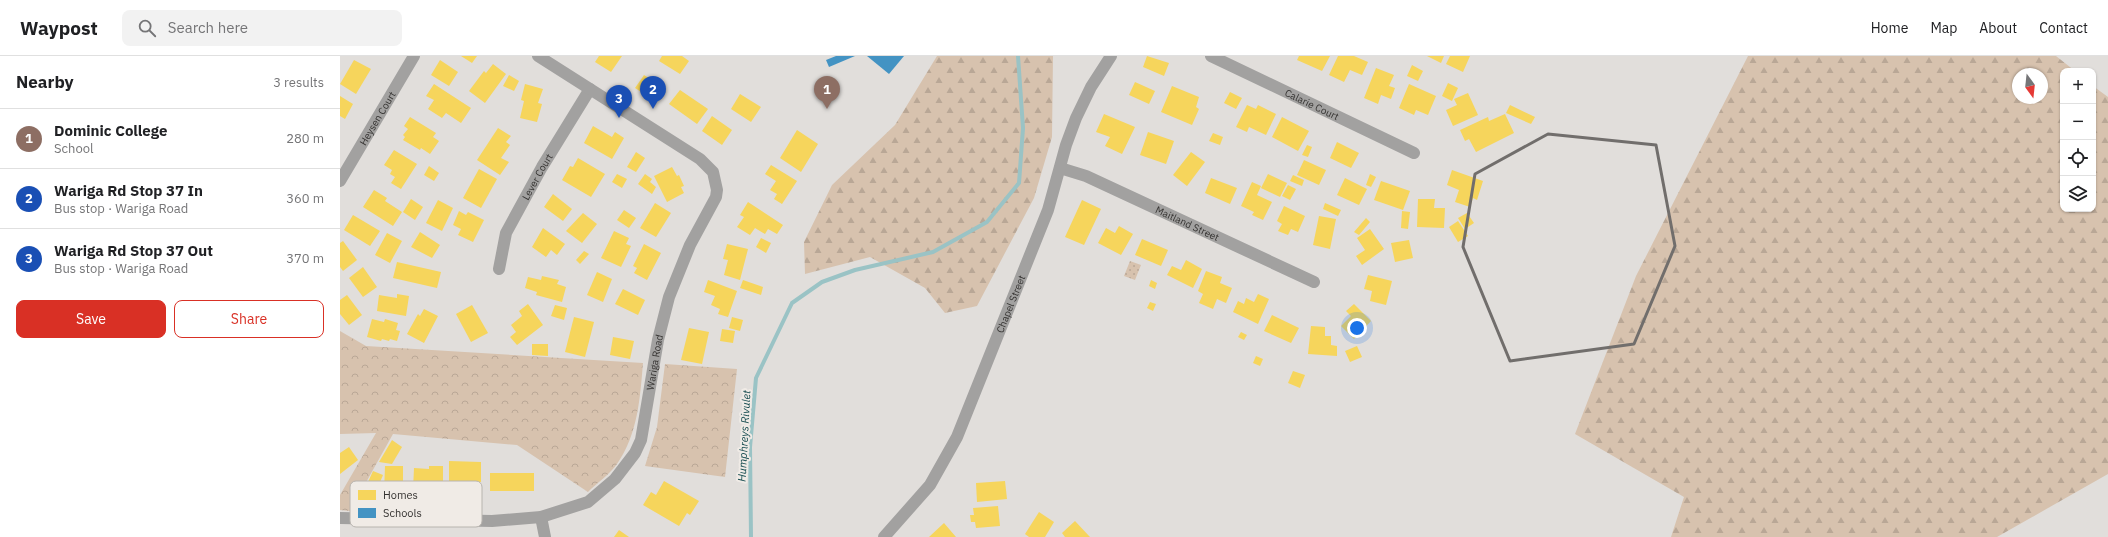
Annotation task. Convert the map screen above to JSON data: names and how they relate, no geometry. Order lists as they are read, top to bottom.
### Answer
{
  "streets": {
    "street": [
      "Calarie Court",
      "Heysen Court",
      "Lever Court",
      "Maitland Street",
      "Chapel Street",
      "Wariga Road"
    ]
  },
  "crossings": [
    ["Lever Court", "Wariga Road"],
    ["Maitland Street", "Chapel Street"]
  ],
  "water": ["Humphreys Rivulet"],
  "legend": ["Homes", "Schools"],
  "north": "bottom",
  "page": {
    "header": "Waypost",
    "search": "Search here",
    "nav": [
      "Home",
      "Map",
      "About",
      "Contact"
    ],
    "heading": ["Nearby", "3 results"],
    "map_buttons": ["+", "−"],
    "pins": ["1", "2", "3"],
    "list": [
      {
        "mark": "1",
        "name": "Dominic College",
        "note": "School",
        "value": "280 m"
      },
      {
        "mark": "2",
        "name": "Wariga Rd Stop 37 In",
        "note": "Bus stop · Wariga Road",
        "value": "360 m"
      },
      {
        "mark": "3",
        "name": "Wariga Rd Stop 37 Out",
        "note": "Bus stop · Wariga Road",
        "value": "370 m"
      }
    ],
    "buttons": ["Save", "Share"]
  }
}
